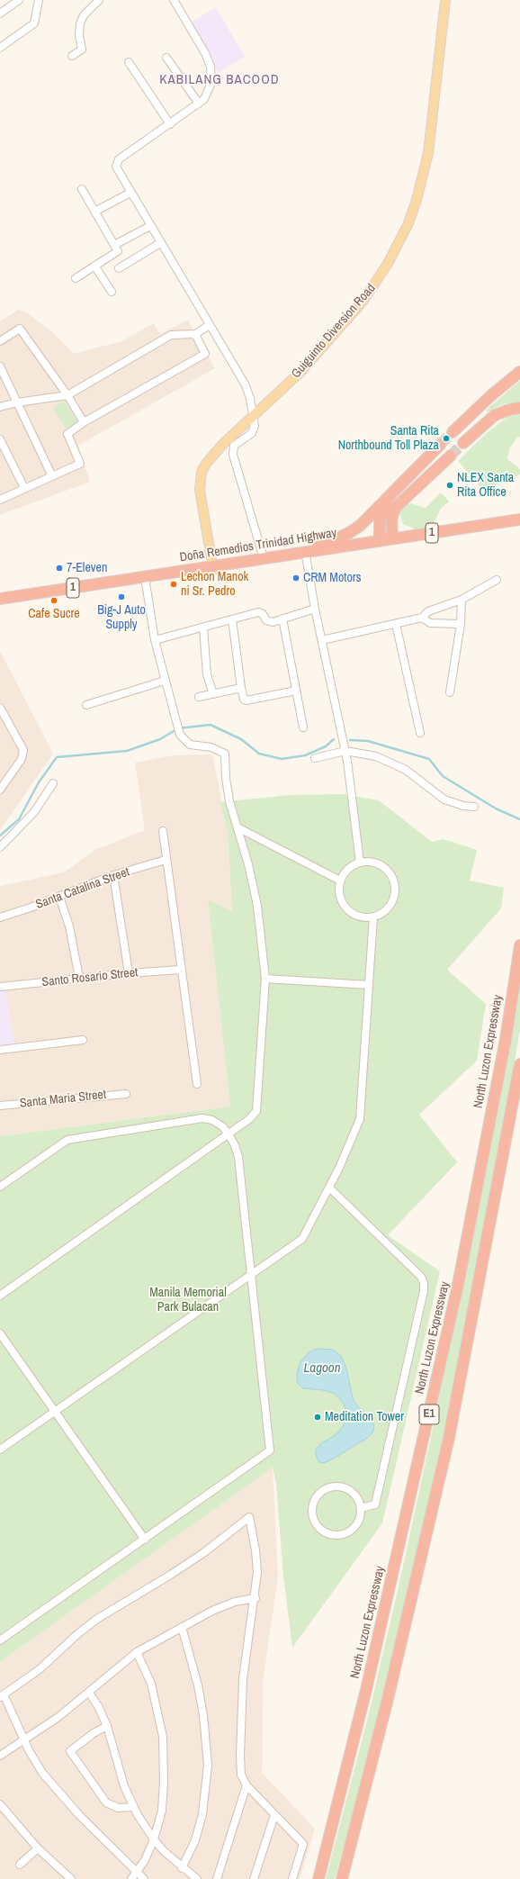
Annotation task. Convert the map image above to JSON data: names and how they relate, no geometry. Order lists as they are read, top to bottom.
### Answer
{
  "streets": {
    "highway": [
      "1",
      "Doña Remedios Trinidad Highway",
      "North Luzon Expressway",
      "E1"
    ],
    "main road": ["Guiguinto Diversion Road"],
    "street": ["Santa Catalina Street", "Santo Rosario Street", "Santa Maria Street"]
  },
  "districts": ["KABILANG BACOOD"],
  "water": ["Lagoon"],
  "parks": ["Manila Memorial Park Bulacan"],
  "places": [
    "Santa Rita Northbound Toll Plaza",
    "NLEX Santa Rita Office",
    "7-Eleven",
    "CRM Motors",
    "Lechon Manok ni Sr. Pedro",
    "Big-J Auto Supply",
    "Cafe Sucre",
    "Meditation Tower"
  ]
}
